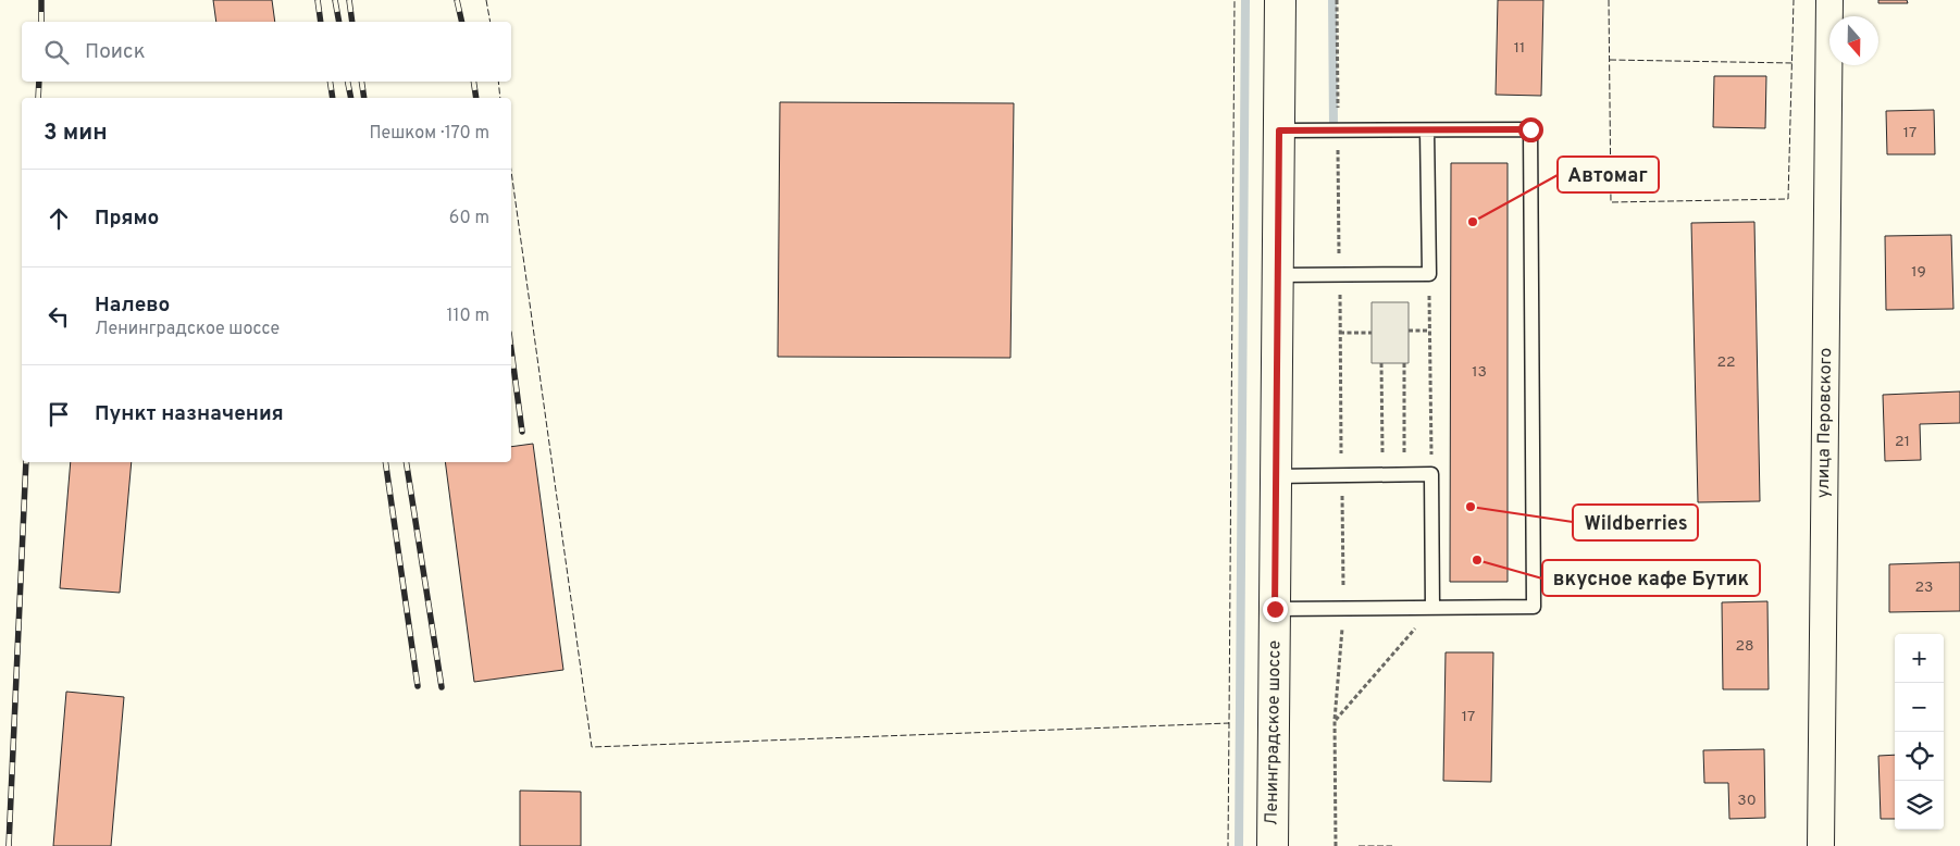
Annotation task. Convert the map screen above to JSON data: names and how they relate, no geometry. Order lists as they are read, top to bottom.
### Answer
{
  "streets": {
    "main road": ["Ленинградское шоссе"],
    "street": ["улица Перовского"]
  },
  "places": ["Автомаг", "Wildberries", "вкусное кафе Бутик"],
  "house_numbers": [
    "11",
    "17",
    "19",
    "22",
    "13",
    "21",
    "23",
    "28",
    "17",
    "30"
  ],
  "north": "bottom",
  "page": {
    "search": "Поиск",
    "heading": ["3 мин", "Пешком · 170 m"],
    "list": [
      ["Прямо", "60 m"],
      ["Налево", "Ленинградское шоссе", "110 m"],
      "Пункт назначения"
    ],
    "map_buttons": ["+", "−"]
  }
}
